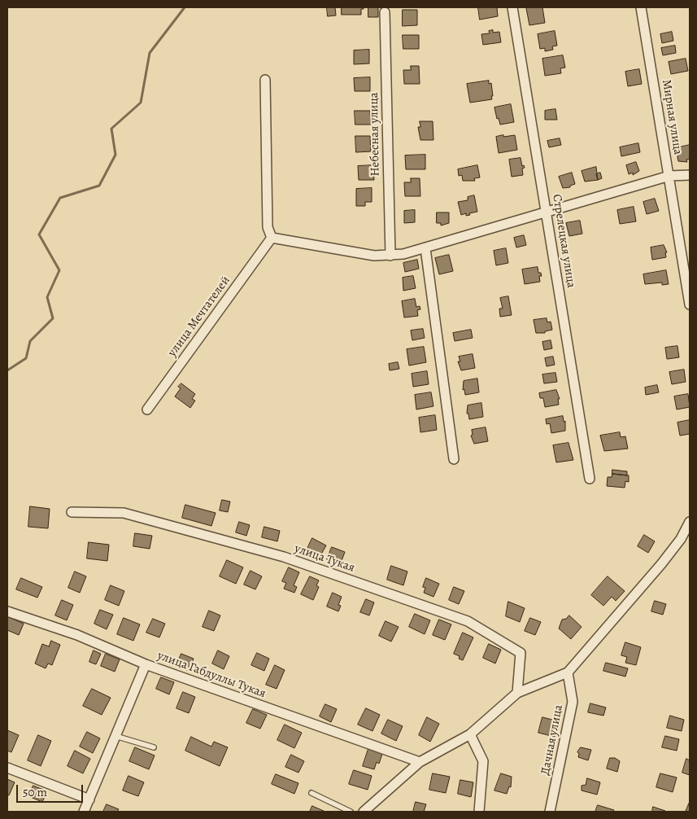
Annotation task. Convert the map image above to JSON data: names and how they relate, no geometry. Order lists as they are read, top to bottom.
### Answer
{
  "streets": {
    "street": [
      "Мирная улица",
      "Небесная улица",
      "Стрелецкая улица",
      "улица Мечтателей",
      "улица Тукая",
      "улица Габдуллы Тукая",
      "Дачная улица"
    ]
  },
  "scale_bar": "50 m"
}
